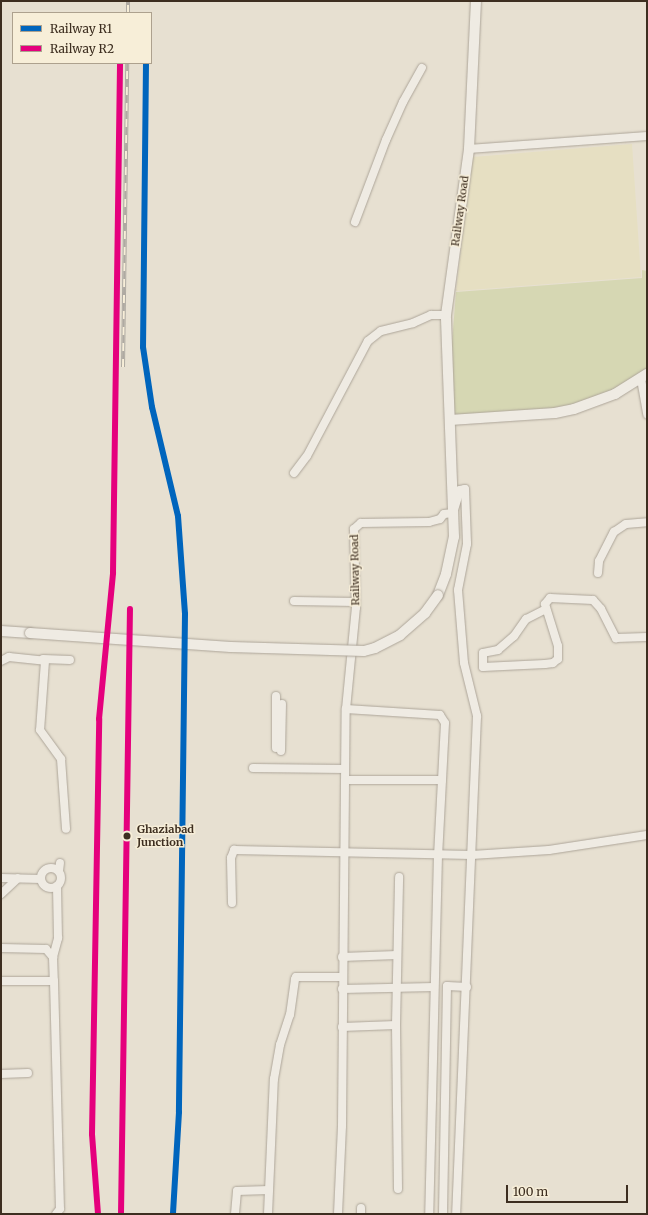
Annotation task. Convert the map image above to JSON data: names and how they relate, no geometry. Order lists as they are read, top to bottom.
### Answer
{
  "streets": {
    "street": ["Railway Road"]
  },
  "places": ["Ghaziabad Junction"],
  "lines": ["rail line R1", "rail line R2"],
  "legend": ["Railway R1", "Railway R2"],
  "scale_bar": "100 m"
}
